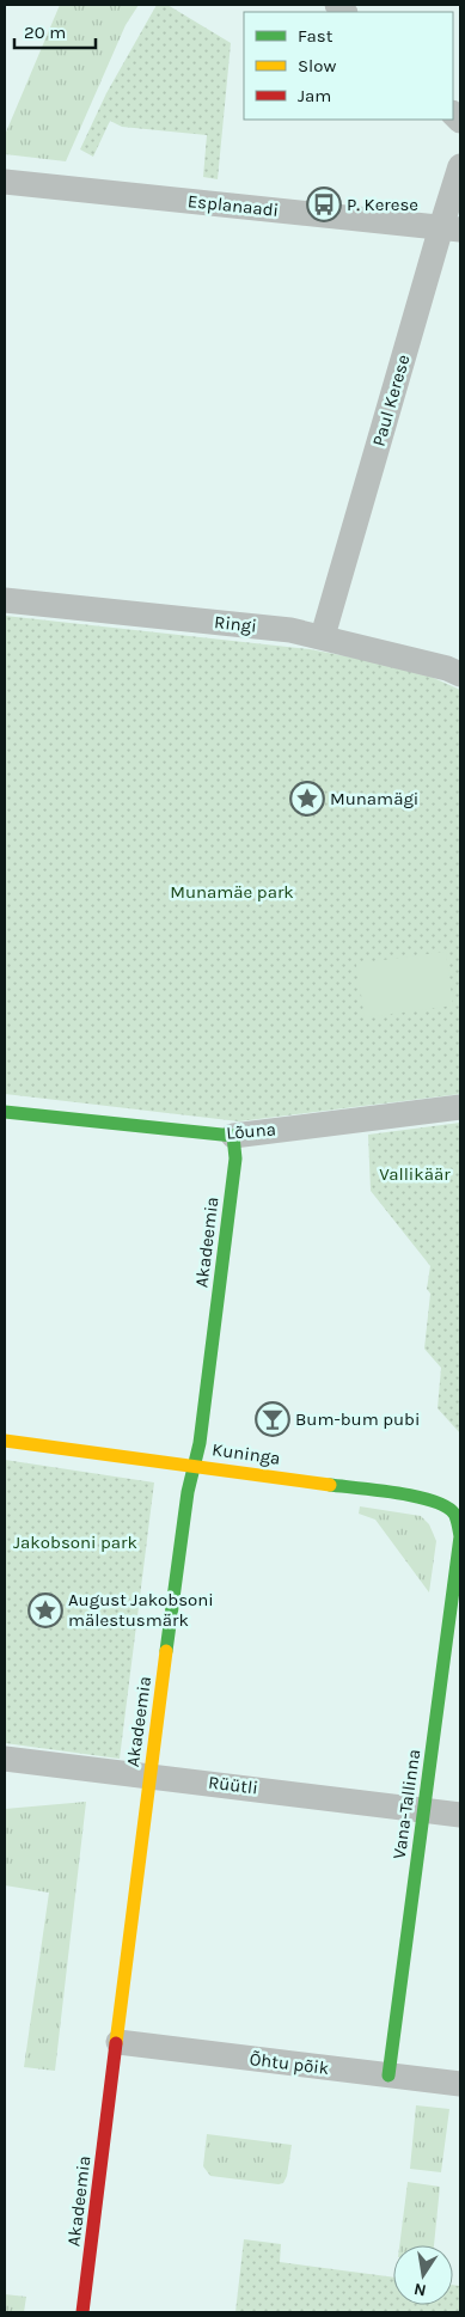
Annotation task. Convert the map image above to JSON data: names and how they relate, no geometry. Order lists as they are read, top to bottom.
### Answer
{
  "streets": {
    "street": [
      "Esplanaadi",
      "Paul Kerese",
      "Ringi",
      "Lõuna",
      "Akadeemia",
      "Kuninga",
      "Rüütli",
      "Vana-Tallinna",
      "Õhtu põik"
    ]
  },
  "crossings": [
    ["Esplanaadi", "Paul Kerese"],
    ["Paul Kerese", "Ringi"],
    ["Lõuna", "Akadeemia"],
    ["Akadeemia", "Kuninga"],
    ["Akadeemia", "Rüütli"],
    ["Akadeemia", "Õhtu põik"],
    ["Kuninga", "Vana-Tallinna"],
    ["Rüütli", "Vana-Tallinna"],
    ["Vana-Tallinna", "Õhtu põik"]
  ],
  "parks": ["Munamäe park", "Vallikäär", "Jakobsoni park"],
  "places": {
    "bus stop": ["P. Kerese"],
    "place": ["Munamägi", "August Jakobsoni mälestusmärk"],
    "bar": ["Bum-bum pubi"]
  },
  "legend": ["Fast", "Slow", "Jam"],
  "scale_bar": "20 m",
  "north": "bottom"
}
